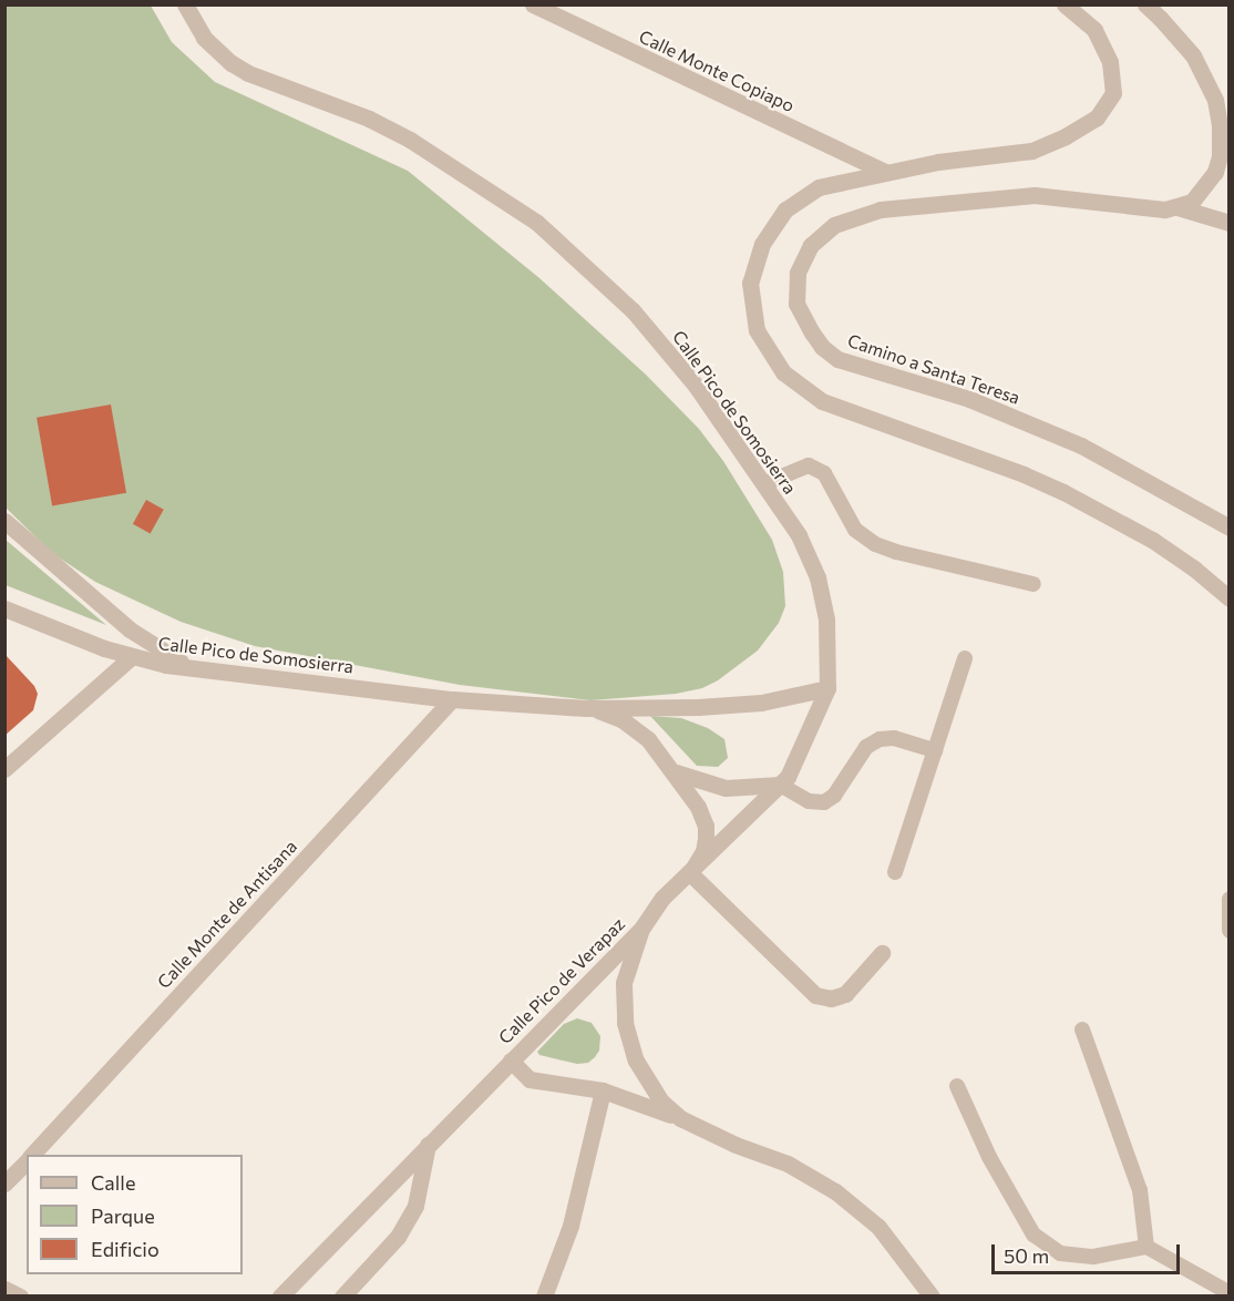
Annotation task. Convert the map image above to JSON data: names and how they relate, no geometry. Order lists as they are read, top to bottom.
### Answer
{
  "streets": {
    "street": [
      "Calle Monte Copiapo",
      "Camino a Santa Teresa",
      "Calle Pico de Somosierra",
      "Calle Monte de Antisana",
      "Calle Pico de Verapaz"
    ]
  },
  "crossings": [
    ["Calle Pico de Somosierra", "Calle Monte de Antisana"],
    ["Calle Pico de Somosierra", "Calle Pico de Verapaz"]
  ],
  "legend": ["Calle", "Parque", "Edificio"],
  "scale_bar": "50 m"
}
